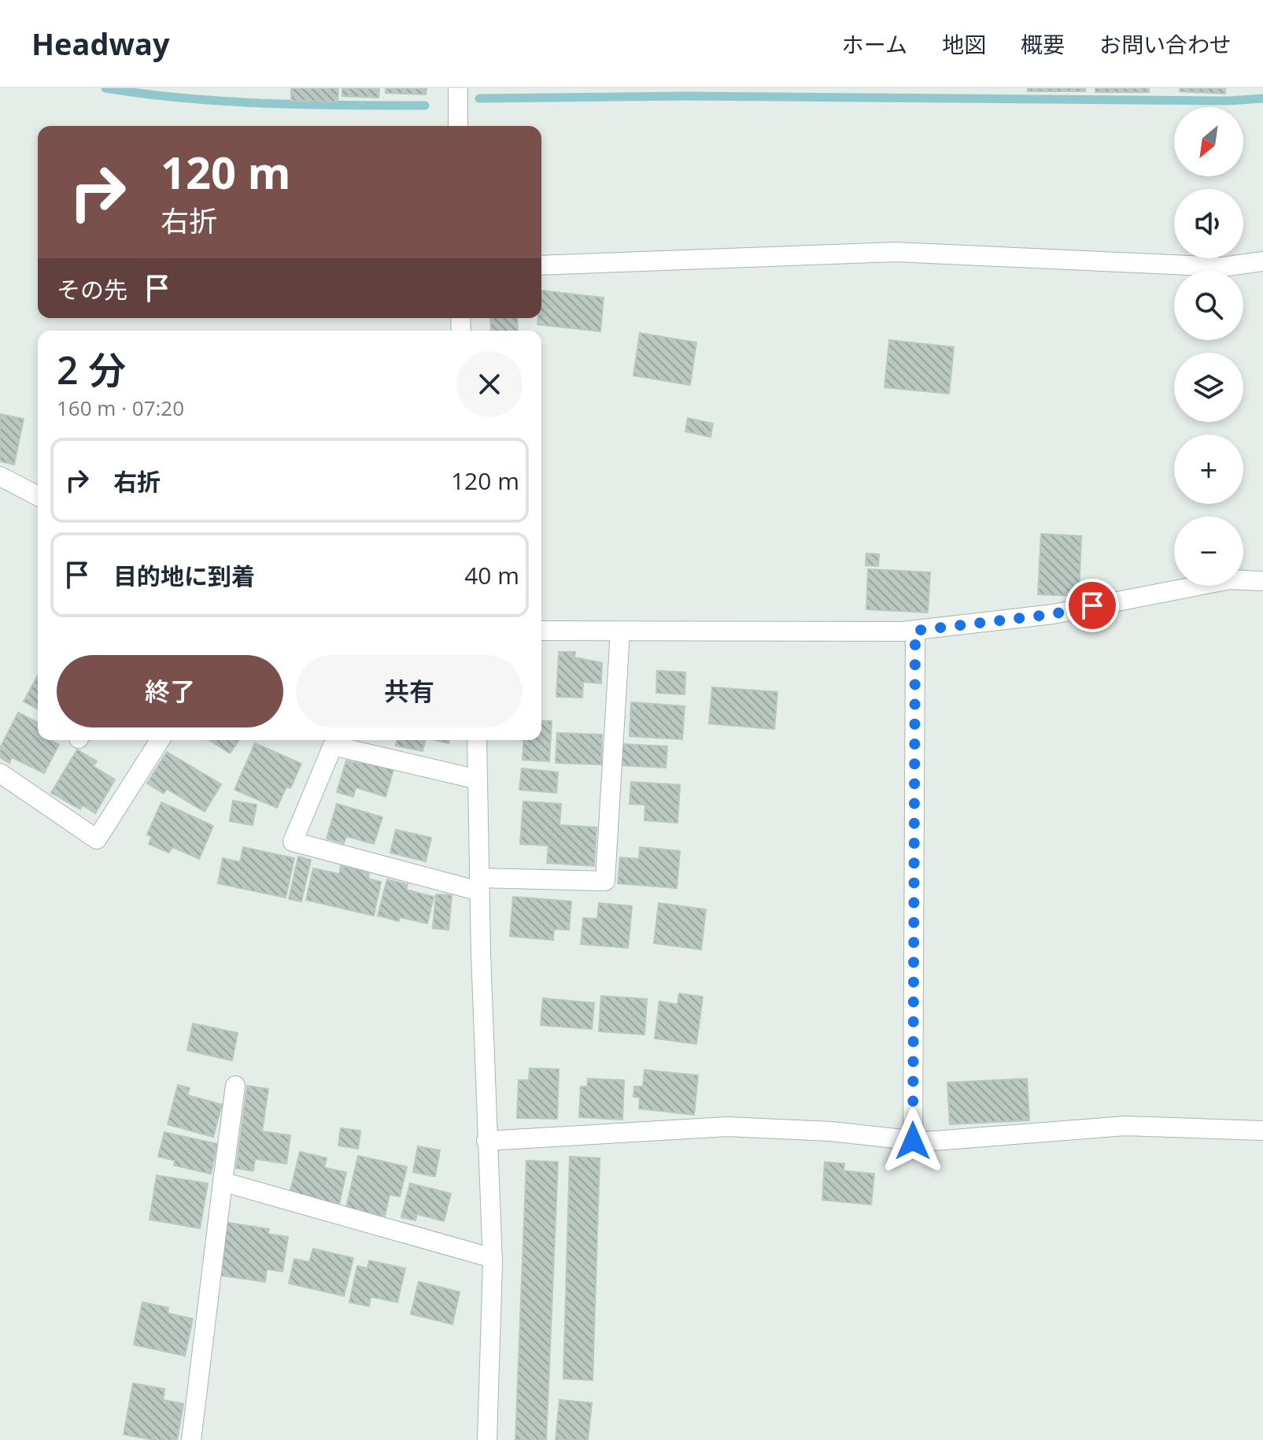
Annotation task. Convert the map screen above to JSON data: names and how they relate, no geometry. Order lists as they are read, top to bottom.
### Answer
{
  "north": "bottom left",
  "page": {
    "header": "Headway",
    "nav": [
      "ホーム",
      "地図",
      "概要",
      "お問い合わせ"
    ],
    "map_buttons": ["+", "−"],
    "turn": ["120 m", "右折"],
    "then": "その先",
    "heading": ["2 分", "160 m · 07:20"],
    "list": [
      {
        "name": "右折",
        "value": "120 m"
      },
      {
        "name": "目的地に到着",
        "value": "40 m"
      }
    ],
    "buttons": ["終了", "共有"]
  }
}
